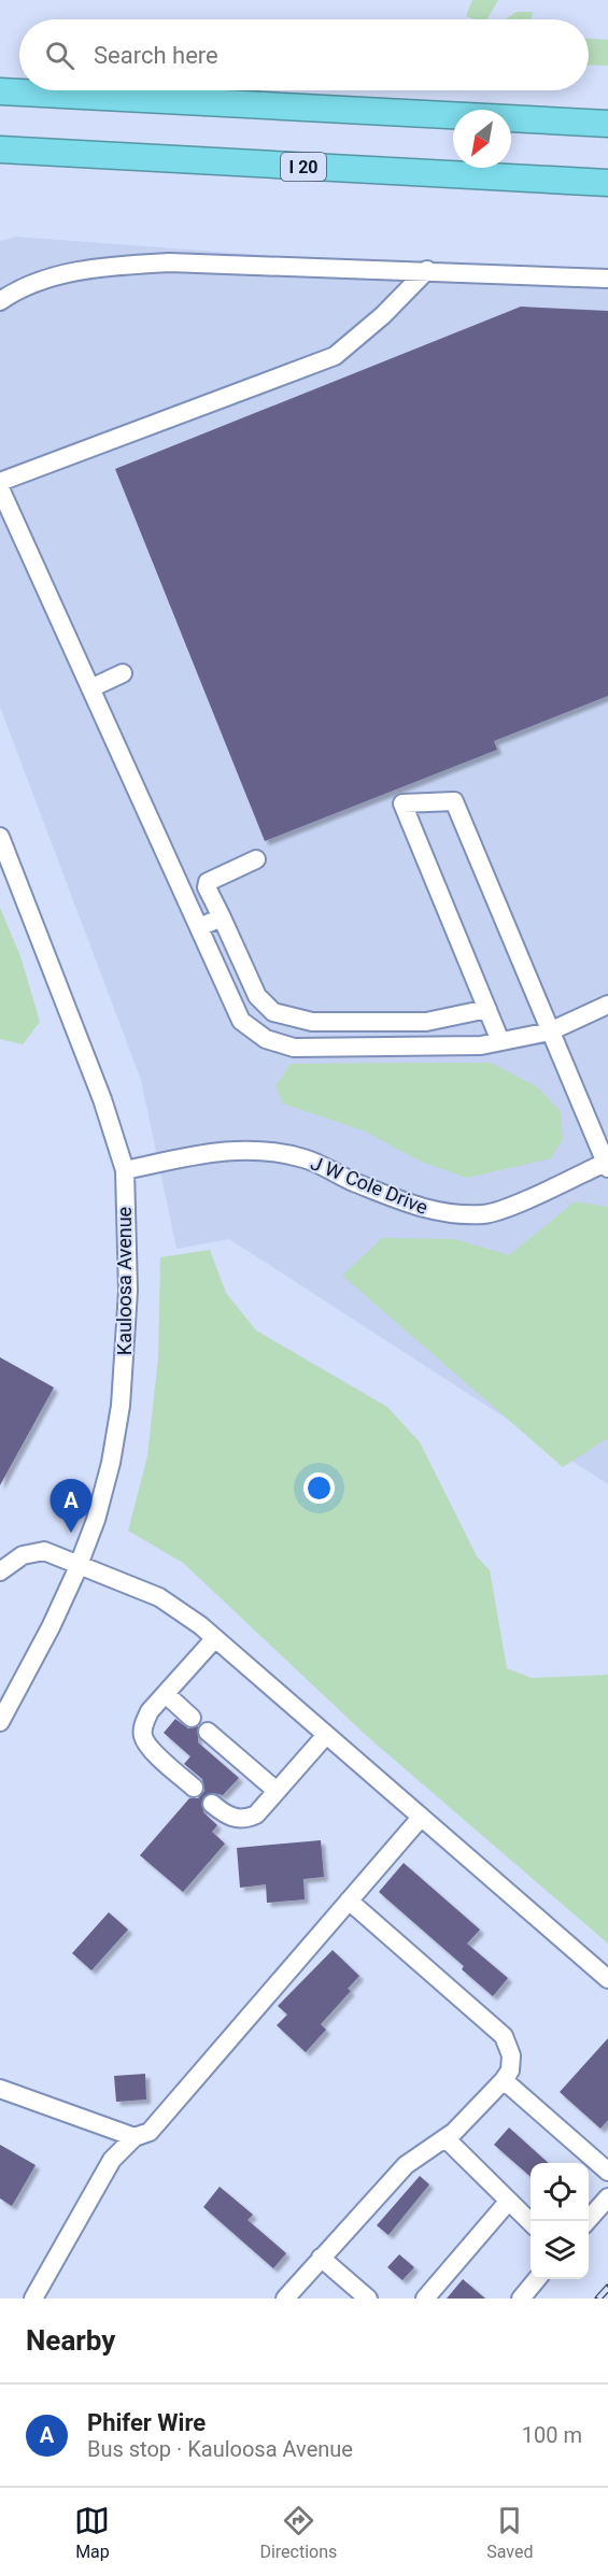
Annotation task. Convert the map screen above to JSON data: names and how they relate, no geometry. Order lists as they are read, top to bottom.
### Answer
{
  "streets": {
    "highway": ["I 20"],
    "street": ["J W Cole Drive", "Kauloosa Avenue"]
  },
  "crossings": [
    ["J W Cole Drive", "Kauloosa Avenue"]
  ],
  "north": "bottom left",
  "page": {
    "search": "Search here",
    "pins": "A",
    "heading": "Nearby",
    "list": [
      {
        "mark": "A",
        "name": "Phifer Wire",
        "note": "Bus stop · Kauloosa Avenue",
        "value": "100 m"
      }
    ],
    "nav": ["Map", "Directions", "Saved"]
  }
}
